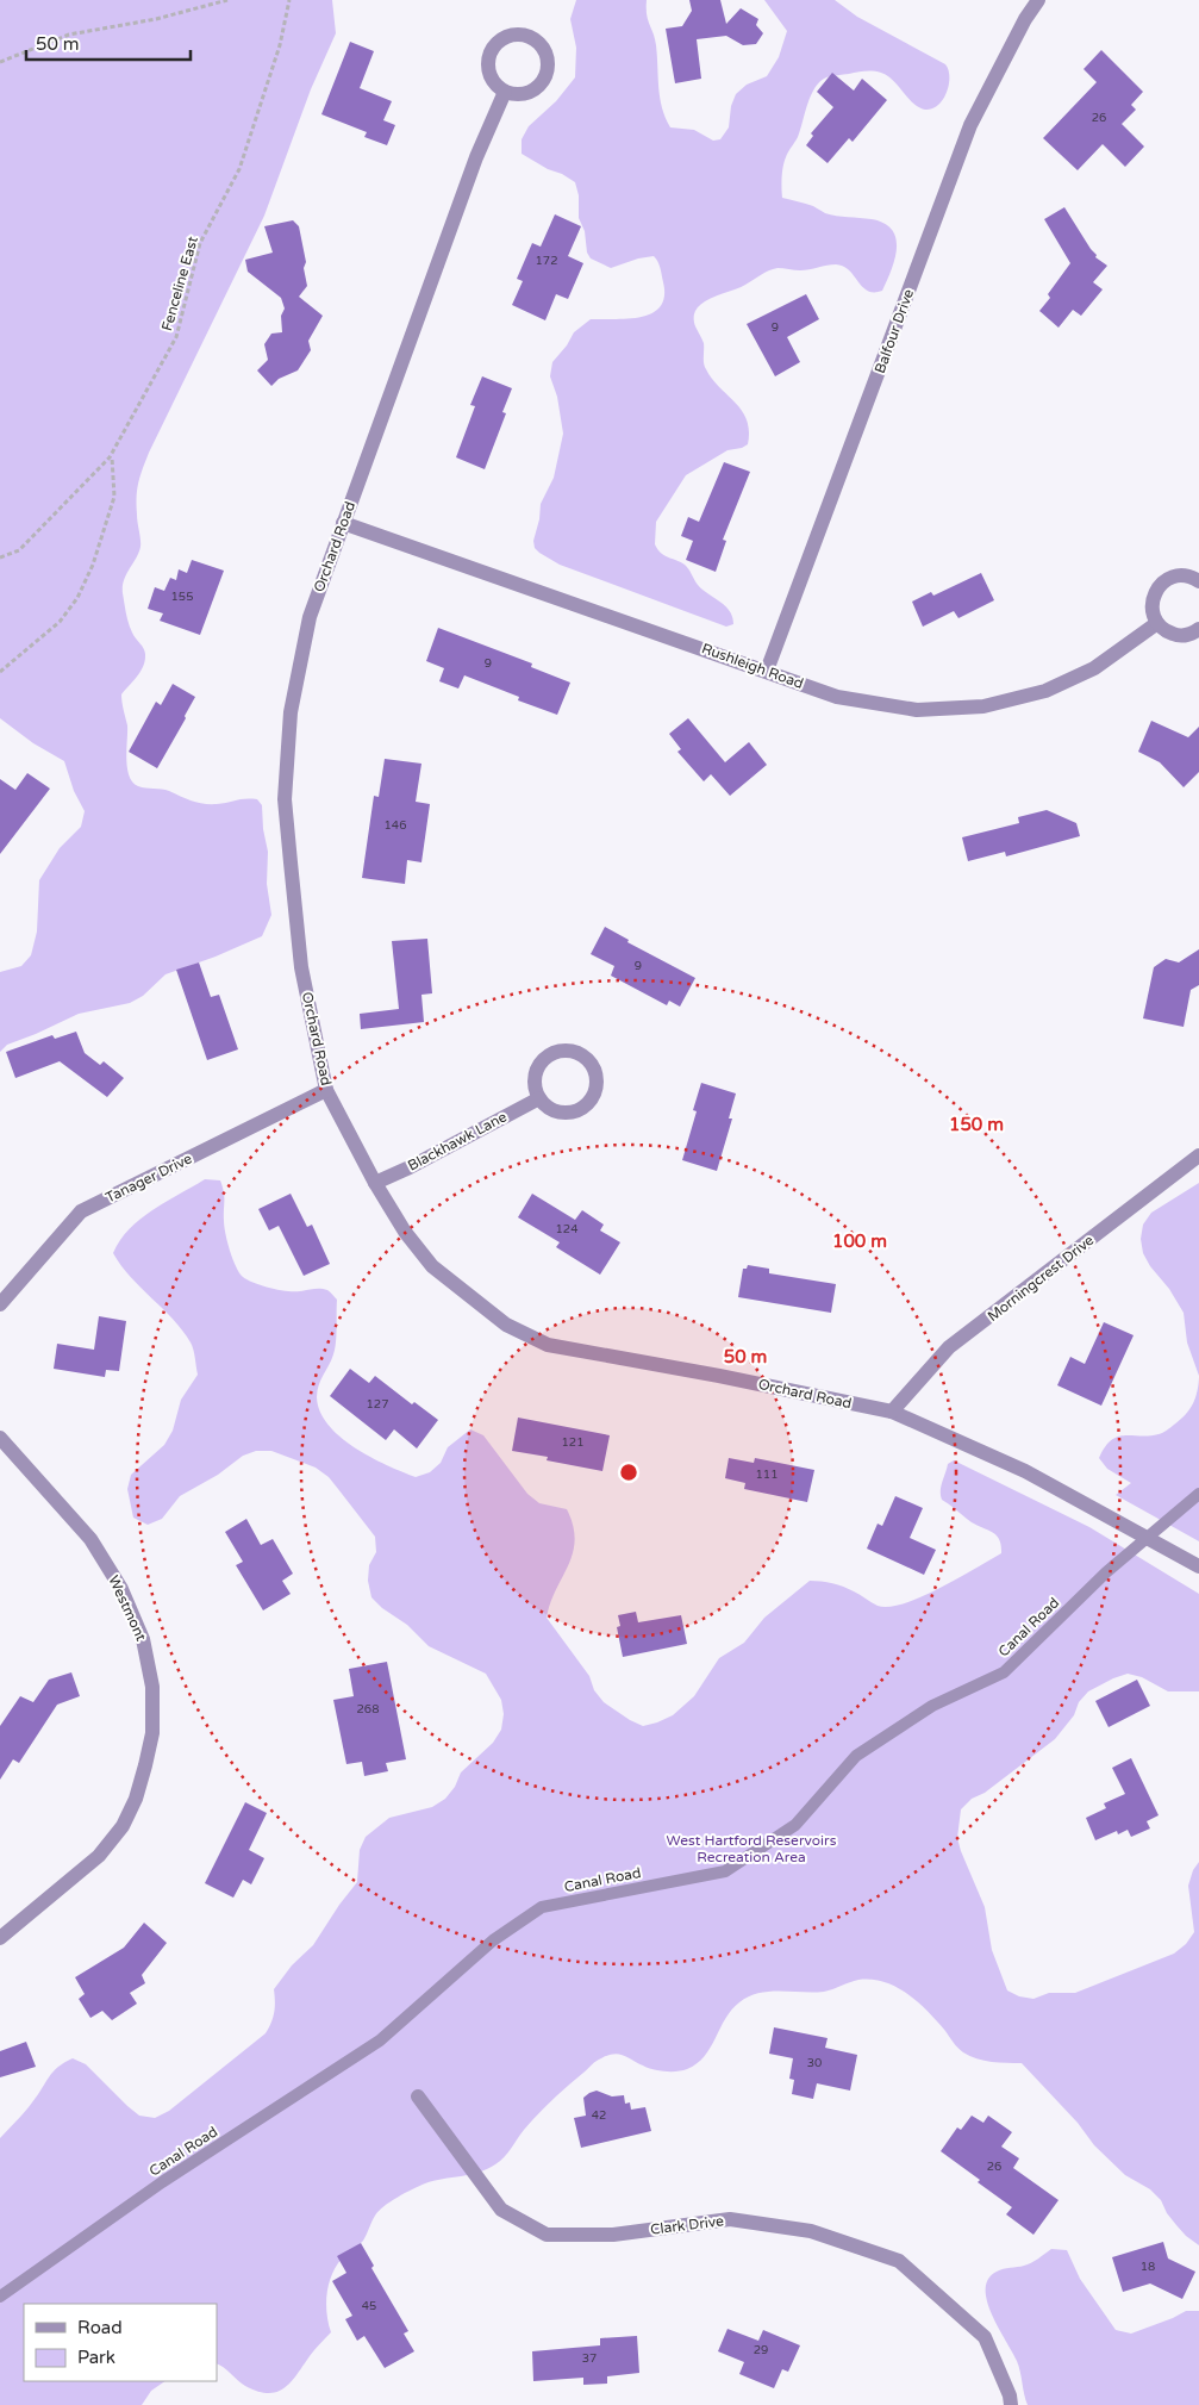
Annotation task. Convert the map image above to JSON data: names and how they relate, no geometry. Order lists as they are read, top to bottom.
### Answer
{
  "streets": {
    "street": [
      "Balfour Drive",
      "Orchard Road",
      "Rushleigh Road",
      "Blackhawk Lane",
      "Tanager Drive",
      "Morningcrest Drive",
      "Westmont",
      "Clark Drive"
    ],
    "lane": ["Canal Road"],
    "path": ["Fenceline East"]
  },
  "crossings": [
    ["Balfour Drive", "Rushleigh Road"],
    ["Orchard Road", "Rushleigh Road"],
    ["Orchard Road", "Blackhawk Lane"],
    ["Orchard Road", "Tanager Drive"],
    ["Orchard Road", "Morningcrest Drive"],
    ["Orchard Road", "Canal Road"]
  ],
  "parks": ["West Hartford Reservoirs Recreation Area"],
  "house_numbers": [
    "26",
    "172",
    "9",
    "155",
    "9",
    "146",
    "9",
    "124",
    "127",
    "121",
    "111",
    "268",
    "30",
    "42",
    "26",
    "18",
    "45",
    "29",
    "37"
  ],
  "legend": ["Road", "Park"],
  "scale_bar": "50 m",
  "rings": ["150 m", "100 m", "50 m"]
}
